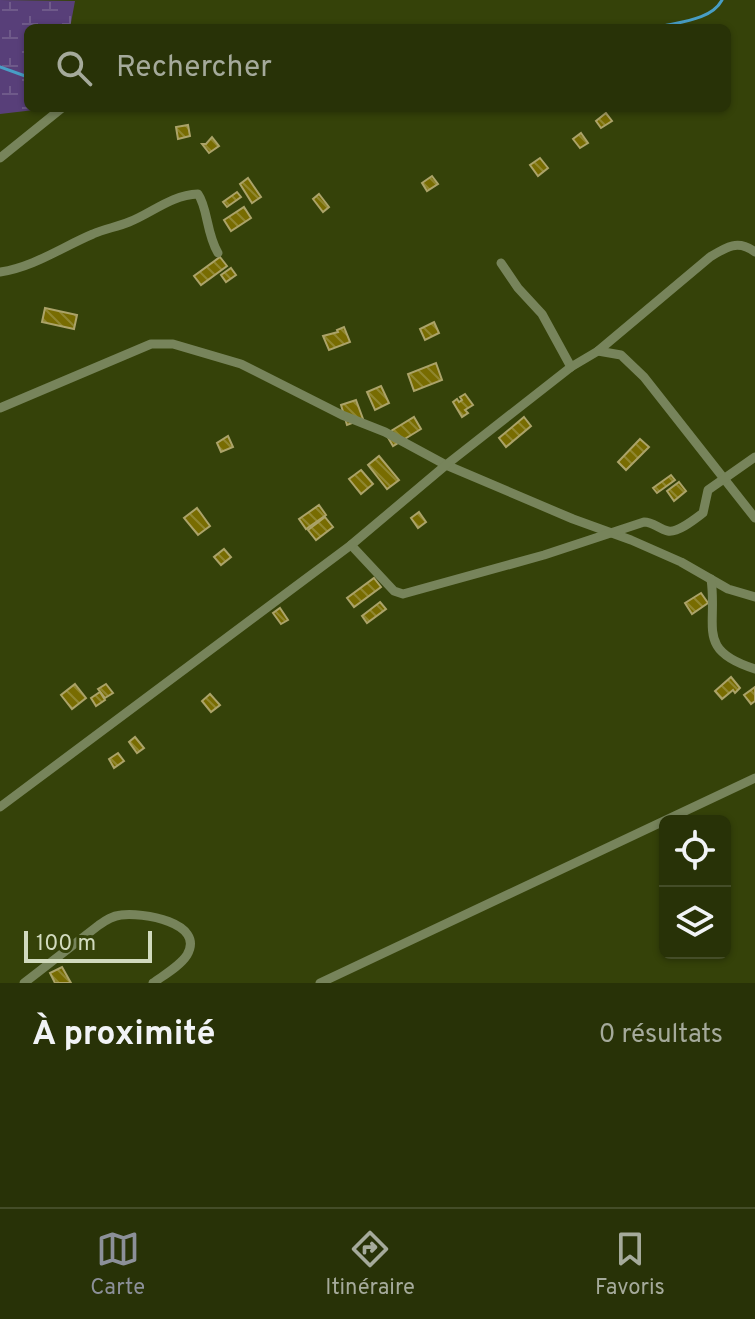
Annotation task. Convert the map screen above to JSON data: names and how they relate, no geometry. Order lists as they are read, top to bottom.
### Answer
{
  "scale_bar": "100 m",
  "page": {
    "search": "Rechercher",
    "scale": "100 m",
    "heading": ["À proximité", "0 résultats"],
    "nav": ["Carte", "Itinéraire", "Favoris"]
  }
}
